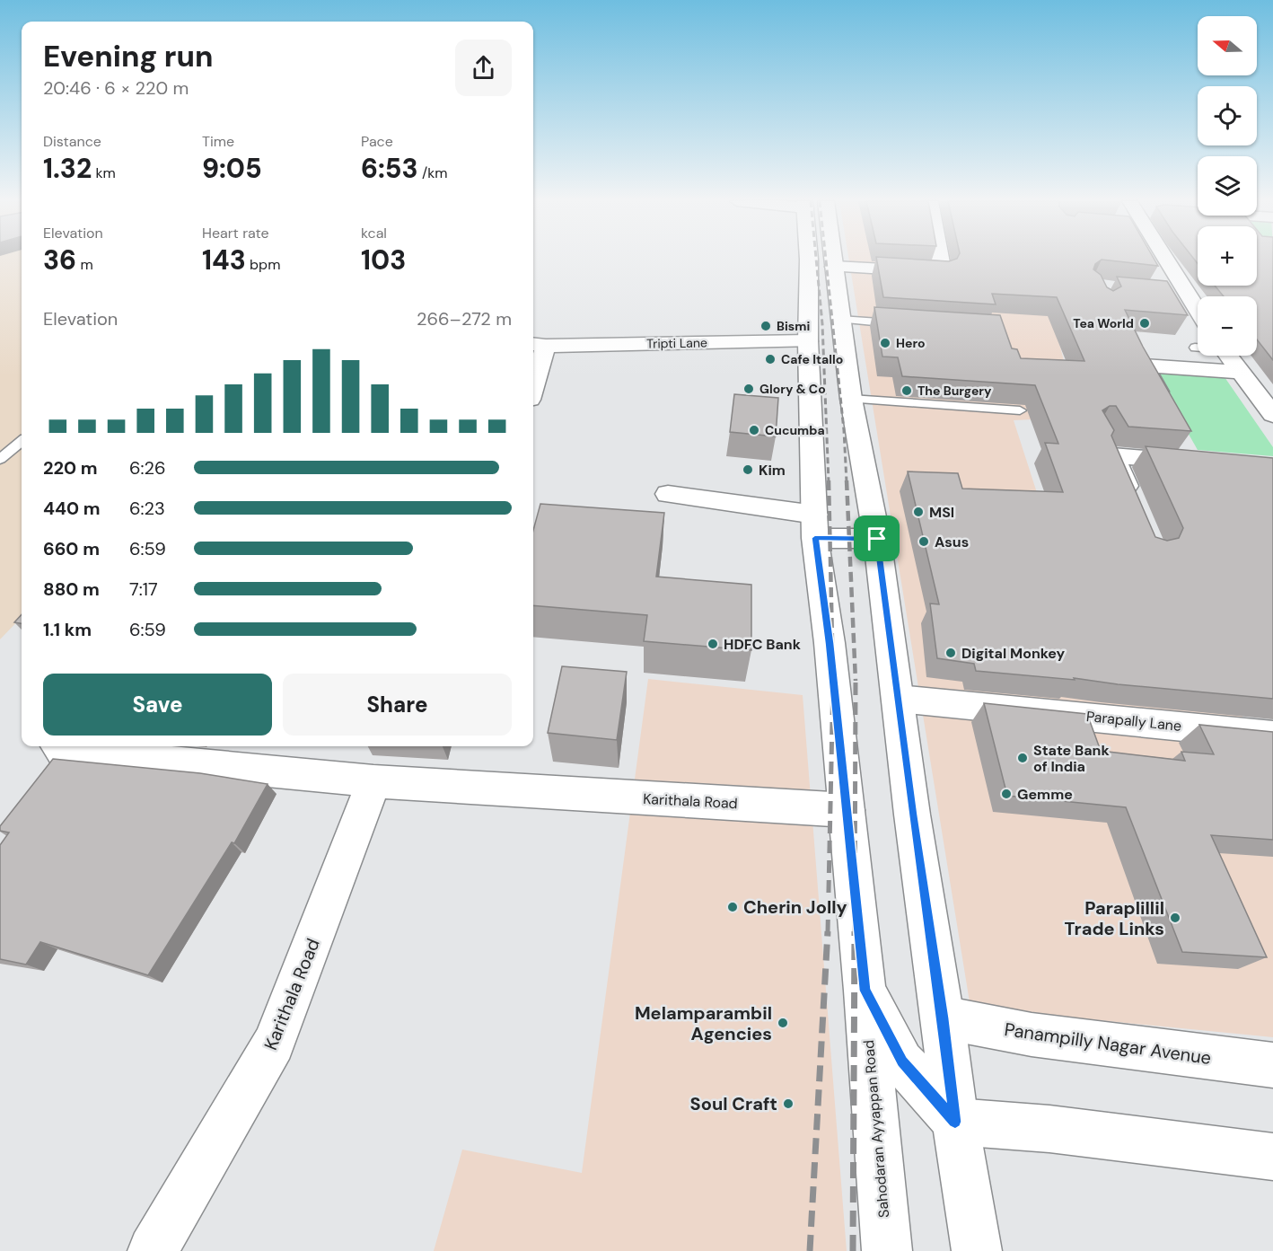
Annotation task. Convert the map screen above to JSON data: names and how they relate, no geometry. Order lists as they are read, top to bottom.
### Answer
{
  "streets": {
    "street": [
      "Tripti Lane",
      "Parapally Lane",
      "Karithala Road",
      "Panampilly Nagar Avenue",
      "Sahodaran Ayyappan Road"
    ]
  },
  "crossings": [
    ["Tripti Lane", "Sahodaran Ayyappan Road"],
    ["Karithala Road", "Sahodaran Ayyappan Road"]
  ],
  "places": [
    "Tea World",
    "Bismi",
    "Hero",
    "Cafe Itallo",
    "Glory & Co",
    "The Burgery",
    "Cucumba",
    "Kim",
    "MSI",
    "Asus",
    "HDFC Bank",
    "Digital Monkey",
    "State Bank of India",
    "Gemme",
    "Cherin Jolly",
    "Paraplillil Trade Links",
    "Melamparambil Agencies",
    "Soul Craft"
  ],
  "north": "left",
  "page": {
    "map_buttons": ["+", "−"],
    "heading": ["Evening run", "20:46 · 6 × 220 m"],
    "stats": [
      ["Distance", "1.32 km"],
      ["Time", "9:05"],
      ["Pace", "6:53 /km"],
      ["Elevation", "36 m"],
      ["Heart rate", "143 bpm"],
      ["kcal", "103"]
    ],
    "chart": ["Elevation", "266–272 m"],
    "list": [
      {
        "name": "220 m",
        "note": "6:26"
      },
      {
        "name": "440 m",
        "note": "6:23"
      },
      {
        "name": "660 m",
        "note": "6:59"
      },
      {
        "name": "880 m",
        "note": "7:17"
      },
      {
        "name": "1.1 km",
        "note": "6:59"
      }
    ],
    "buttons": ["Save", "Share"]
  }
}
